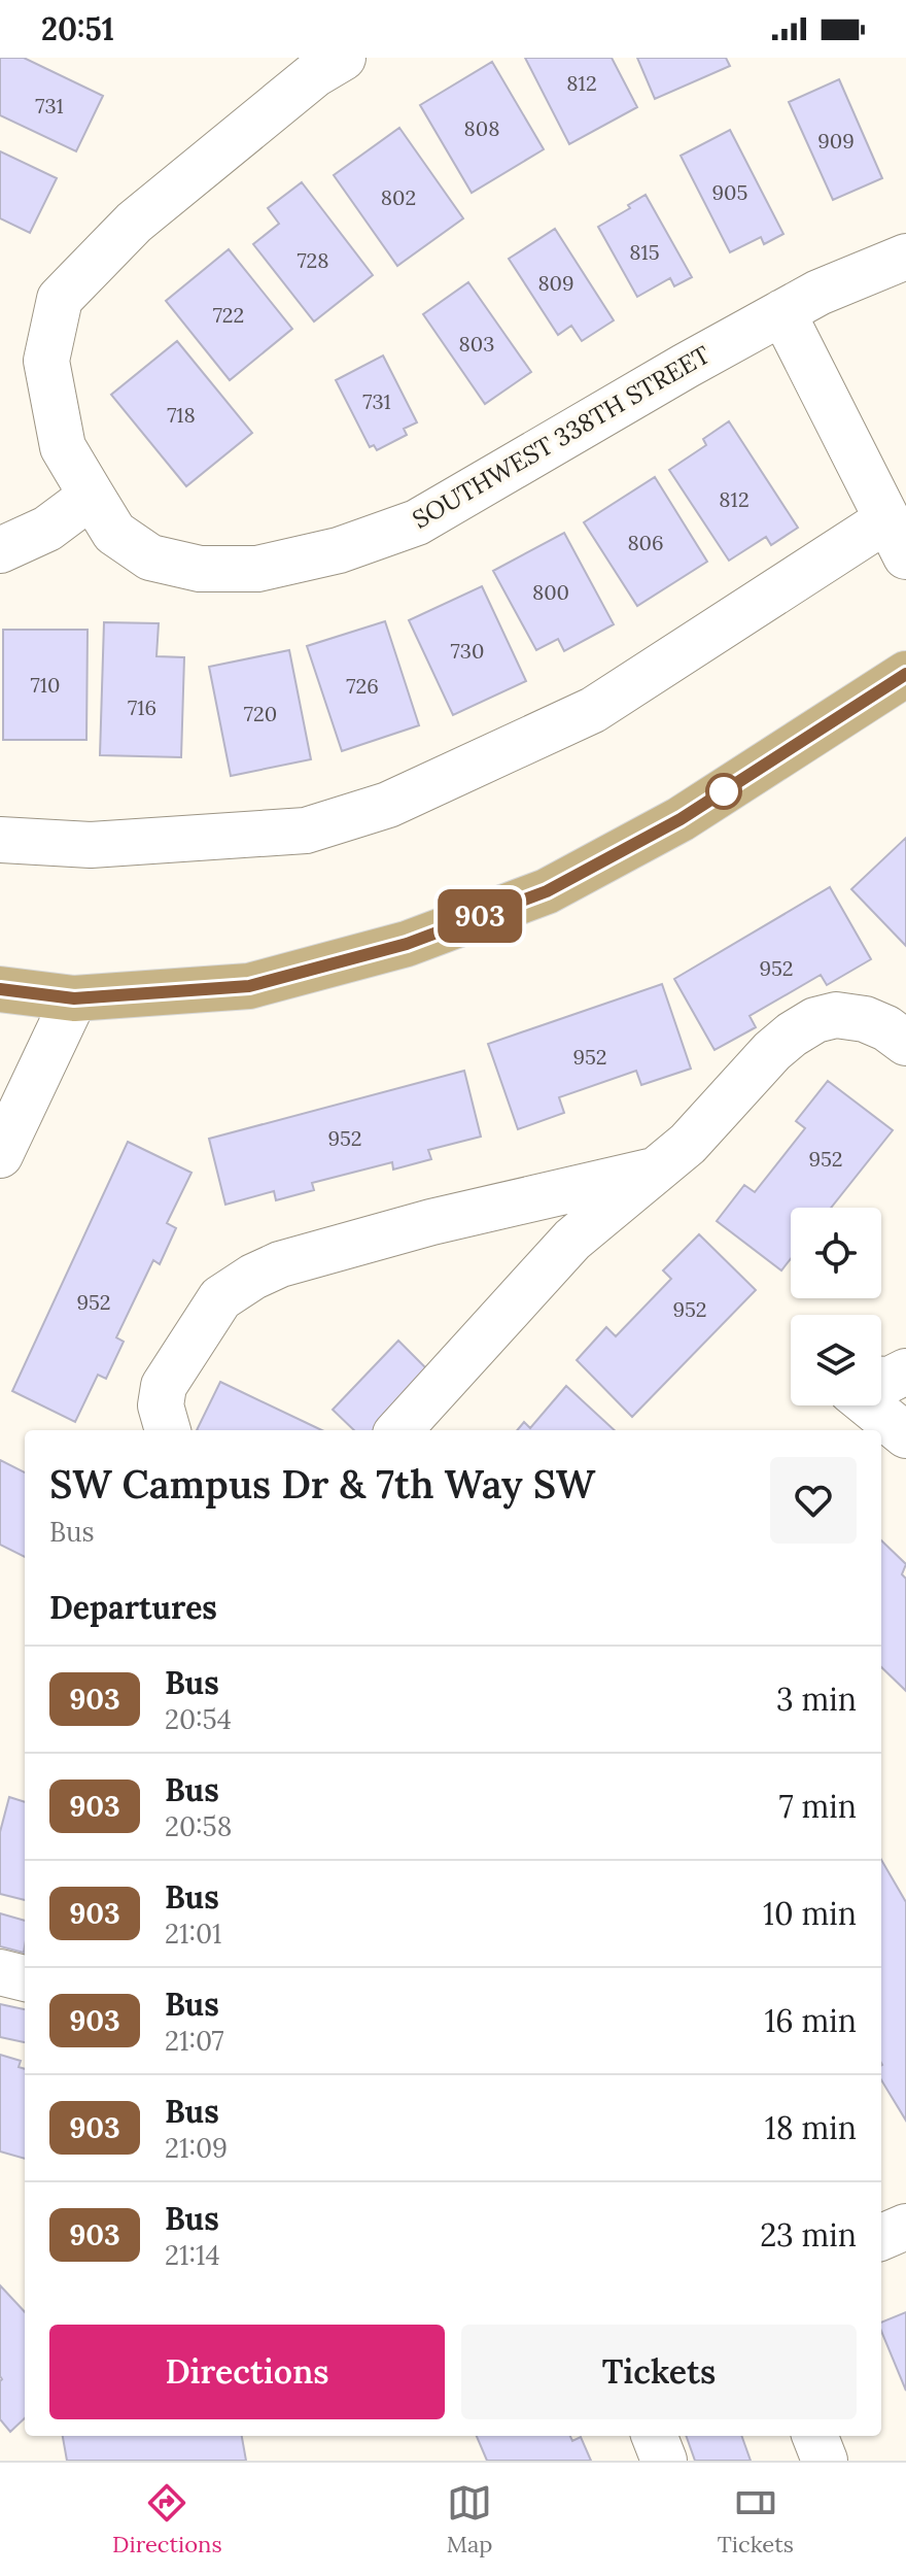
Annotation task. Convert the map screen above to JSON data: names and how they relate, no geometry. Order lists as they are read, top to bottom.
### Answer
{
  "streets": {
    "street": ["SOUTHWEST 338TH STREET"]
  },
  "lines": ["bus line 903"],
  "house_numbers": [
    "812",
    "731",
    "808",
    "909",
    "905",
    "802",
    "815",
    "728",
    "809",
    "722",
    "803",
    "731",
    "718",
    "812",
    "806",
    "800",
    "730",
    "710",
    "726",
    "716",
    "720",
    "952",
    "952",
    "952",
    "952",
    "952",
    "952"
  ],
  "page": {
    "status": "20:51",
    "on_map": "903",
    "heading": [
      ["SW Campus Dr & 7th Way SW", "Bus"],
      "Departures"
    ],
    "list": [
      {
        "mark": "903",
        "name": "Bus",
        "note": "20:54",
        "value": "3 min"
      },
      {
        "mark": "903",
        "name": "Bus",
        "note": "20:58",
        "value": "7 min"
      },
      {
        "mark": "903",
        "name": "Bus",
        "note": "21:01",
        "value": "10 min"
      },
      {
        "mark": "903",
        "name": "Bus",
        "note": "21:07",
        "value": "16 min"
      },
      {
        "mark": "903",
        "name": "Bus",
        "note": "21:09",
        "value": "18 min"
      },
      {
        "mark": "903",
        "name": "Bus",
        "note": "21:14",
        "value": "23 min"
      }
    ],
    "buttons": ["Directions", "Tickets"],
    "tabs": ["Directions", "Map", "Tickets"]
  }
}
